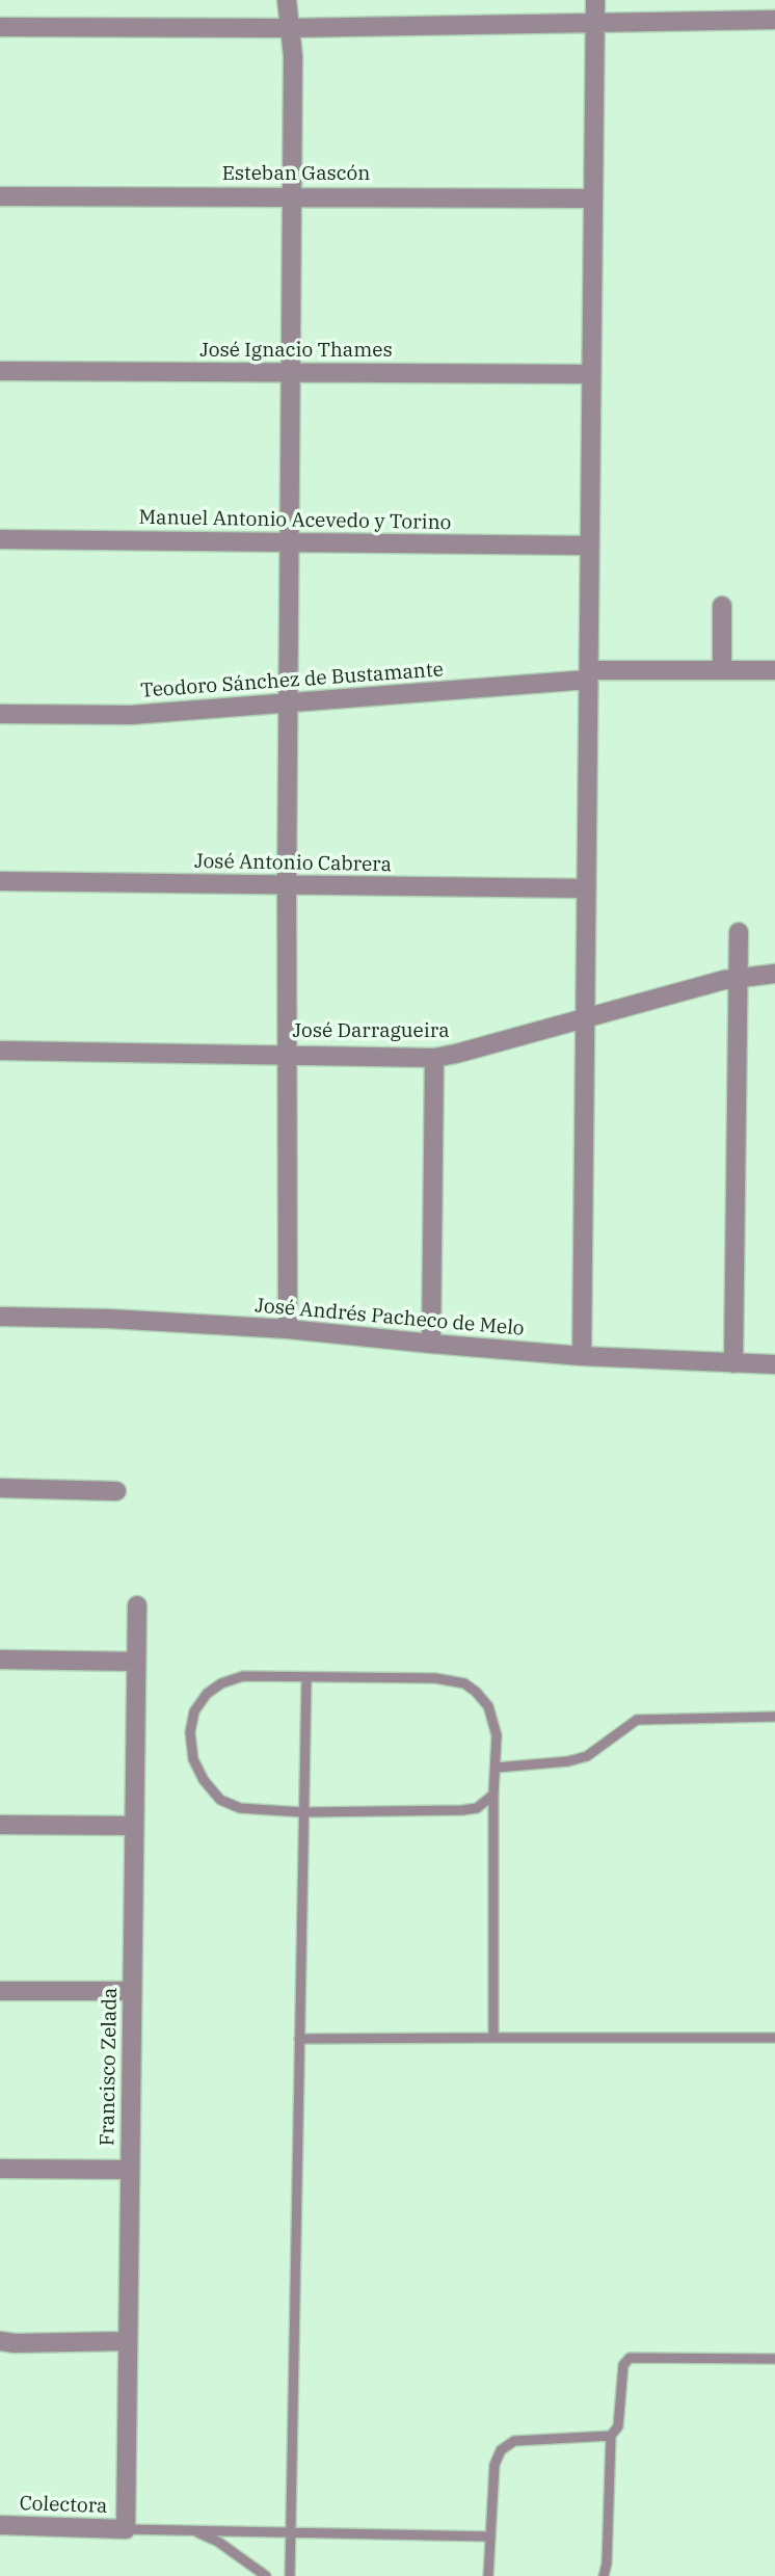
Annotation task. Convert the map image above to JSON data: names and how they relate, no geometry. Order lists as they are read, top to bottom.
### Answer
{
  "streets": {
    "street": [
      "Esteban Gascón",
      "José Ignacio Thames",
      "Manuel Antonio Acevedo y Torino",
      "Teodoro Sánchez de Bustamante",
      "José Antonio Cabrera",
      "José Darragueira",
      "José Andrés Pacheco de Melo",
      "Francisco Zelada",
      "Colectora"
    ]
  },
  "crossings": [
    ["Francisco Zelada", "Colectora"]
  ]
}
